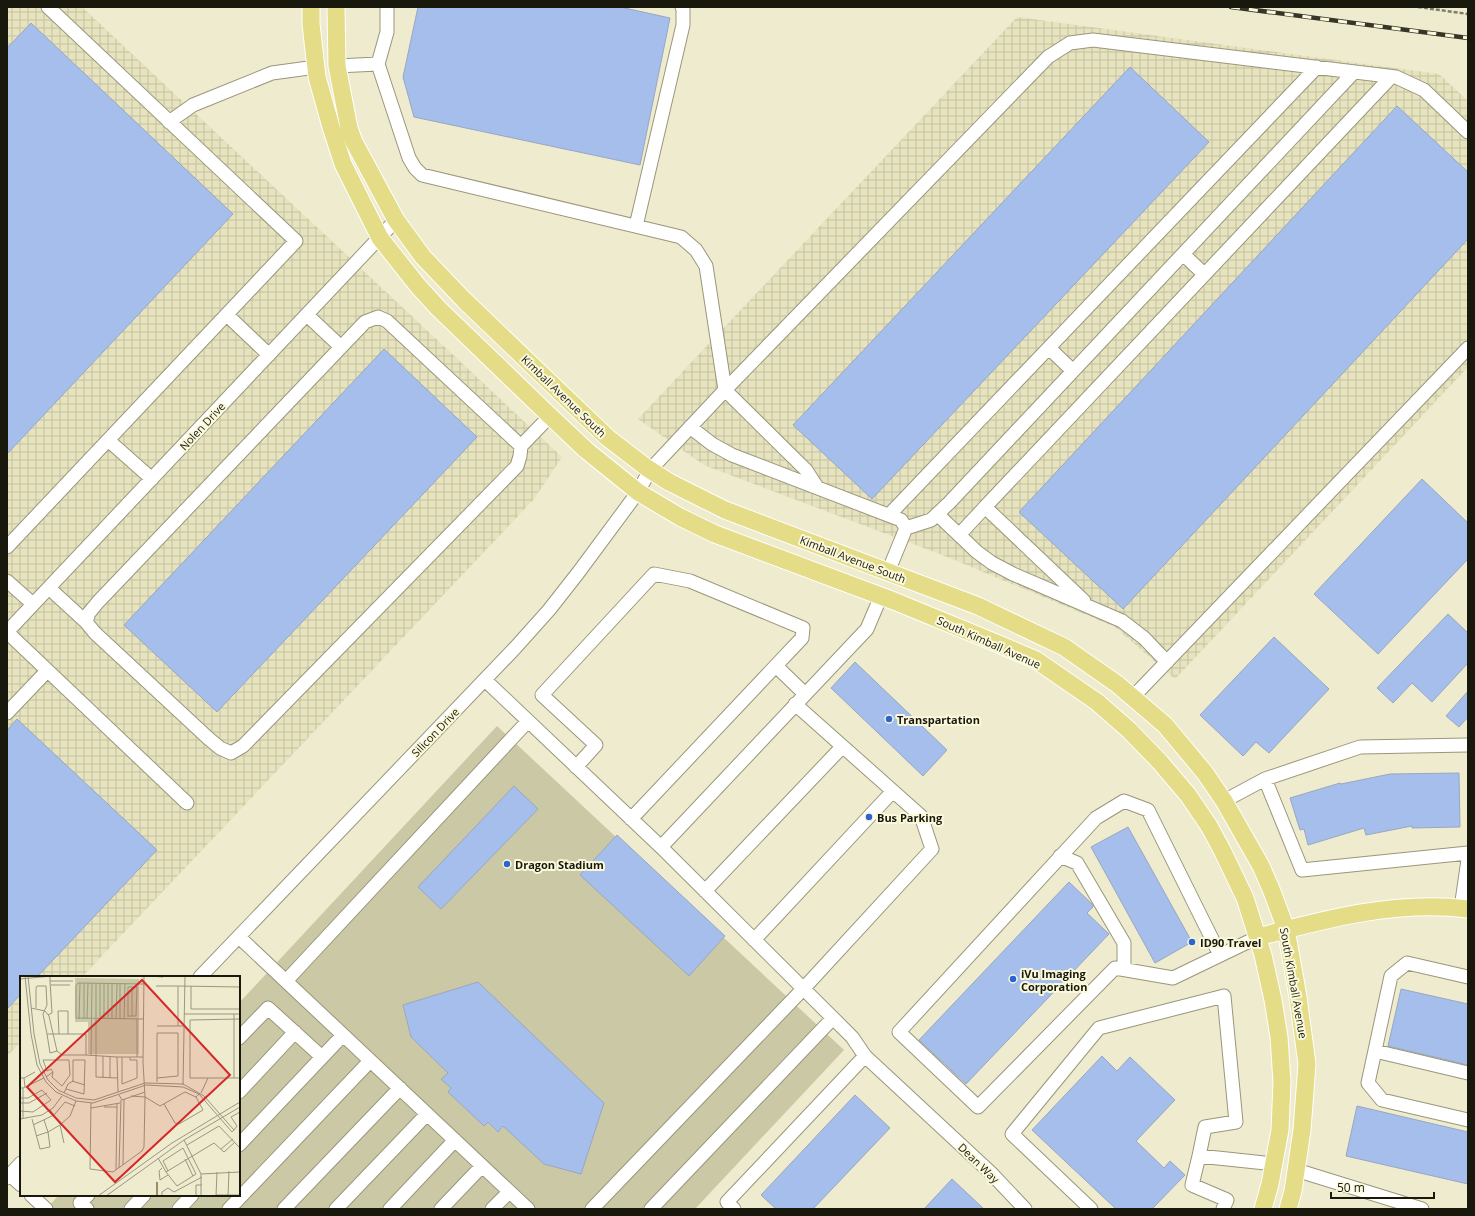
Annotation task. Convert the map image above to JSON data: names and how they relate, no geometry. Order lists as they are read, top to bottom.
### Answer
{
  "streets": {
    "main road": ["Kimball Avenue South", "South Kimball Avenue"],
    "street": ["Nolen Drive", "Silicon Drive", "Dean Way"]
  },
  "crossings": [
    ["Kimball Avenue South", "Nolen Drive"],
    ["Kimball Avenue South", "South Kimball Avenue"],
    ["Kimball Avenue South", "Silicon Drive"],
    ["Silicon Drive", "Dean Way"]
  ],
  "places": [
    "Transpartation",
    "Bus Parking",
    "Dragon Stadium",
    "ID90 Travel",
    "iVu Imaging Corporation"
  ],
  "scale_bar": "50 m"
}
